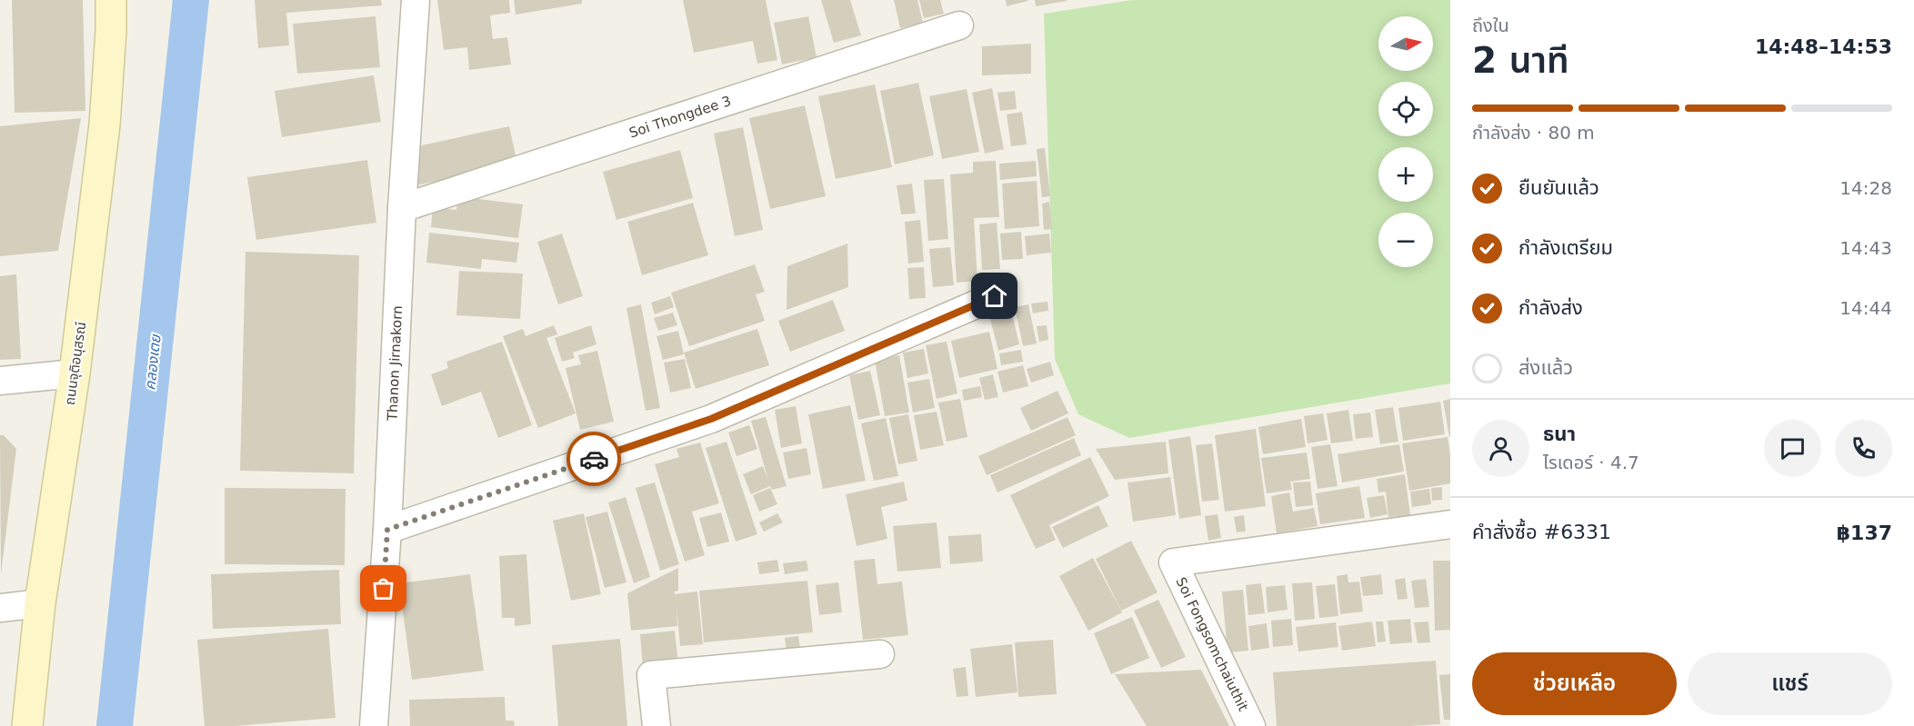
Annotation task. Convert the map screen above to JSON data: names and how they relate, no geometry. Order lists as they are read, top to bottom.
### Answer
{
  "streets": {
    "street": [
      "Soi Thongdee 3",
      "ถนนจุติอนุสรณ์",
      "Thanon Jirnakorn",
      "Soi Fongsomchaiuthit"
    ]
  },
  "crossings": [
    ["Soi Thongdee 3", "Thanon Jirnakorn"]
  ],
  "water": ["คลองเตย"],
  "north": "right",
  "page": {
    "heading": ["2 นาที", "ถึงใน", "14:48–14:53"],
    "panel": [
      "ธนา",
      "ไรเดอร์ · 4.7",
      "คำสั่งซื้อ #6331",
      "฿137"
    ],
    "map_buttons": ["+", "−"],
    "bar": "กำลังส่ง · 80 m",
    "list": [
      ["ยืนยันแล้ว", "14:28"],
      ["กำลังเตรียม", "14:43"],
      ["กำลังส่ง", "14:44"],
      "ส่งแล้ว"
    ],
    "buttons": ["ช่วยเหลือ", "แชร์"]
  }
}
